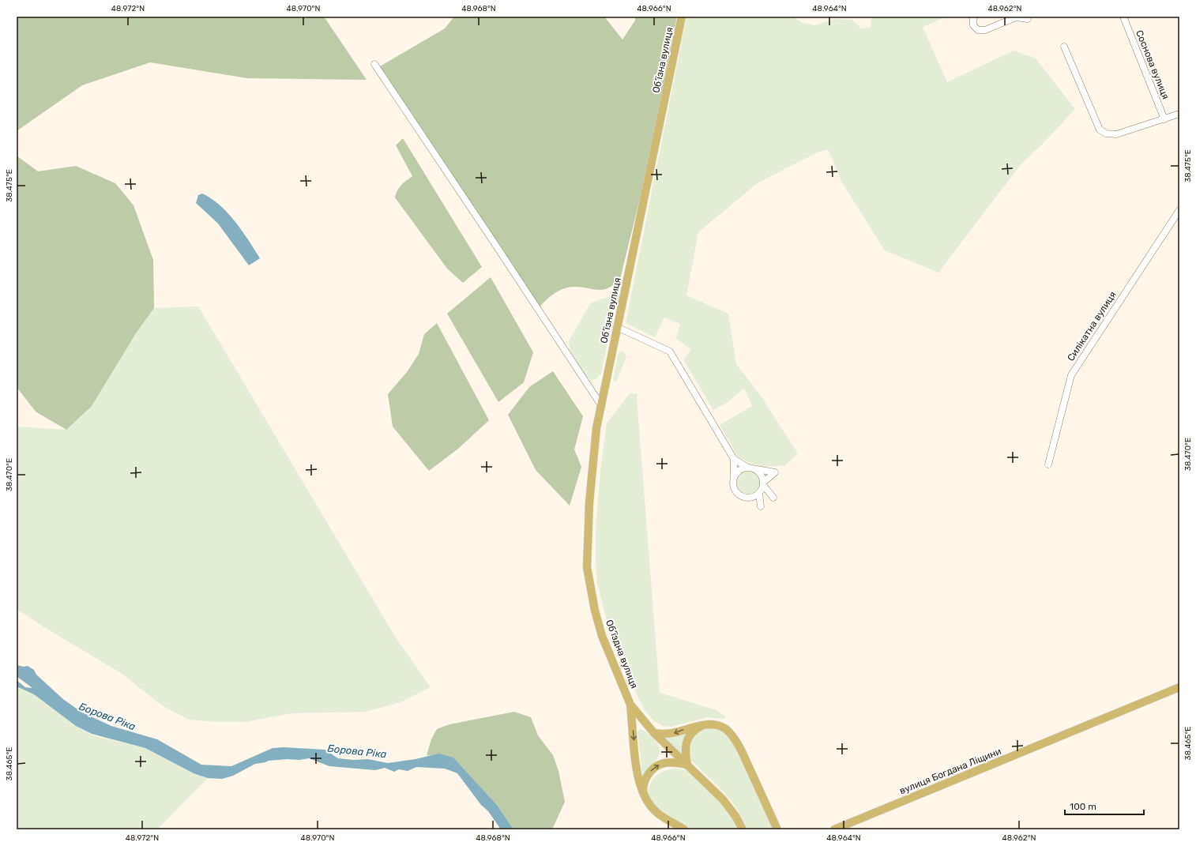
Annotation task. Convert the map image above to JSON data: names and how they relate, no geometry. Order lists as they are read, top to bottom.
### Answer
{
  "streets": {
    "main road": ["Об’їзна вулиця", "Об’їздна вулиця", "вулиця Богдана Ліщини"],
    "street": ["Соснова вулиця", "Силікатна вулиця"]
  },
  "crossings": [
    ["Об’їзна вулиця", "Об’їздна вулиця"]
  ],
  "water": ["Борова Ріка"],
  "scale_bar": "100 m",
  "coordinates": [
    "48.972°N",
    "48.970°N",
    "48.968°N",
    "48.966°N",
    "48.964°N",
    "48.962°N",
    "38.475°E",
    "38.470°E",
    "38.465°E"
  ]
}
